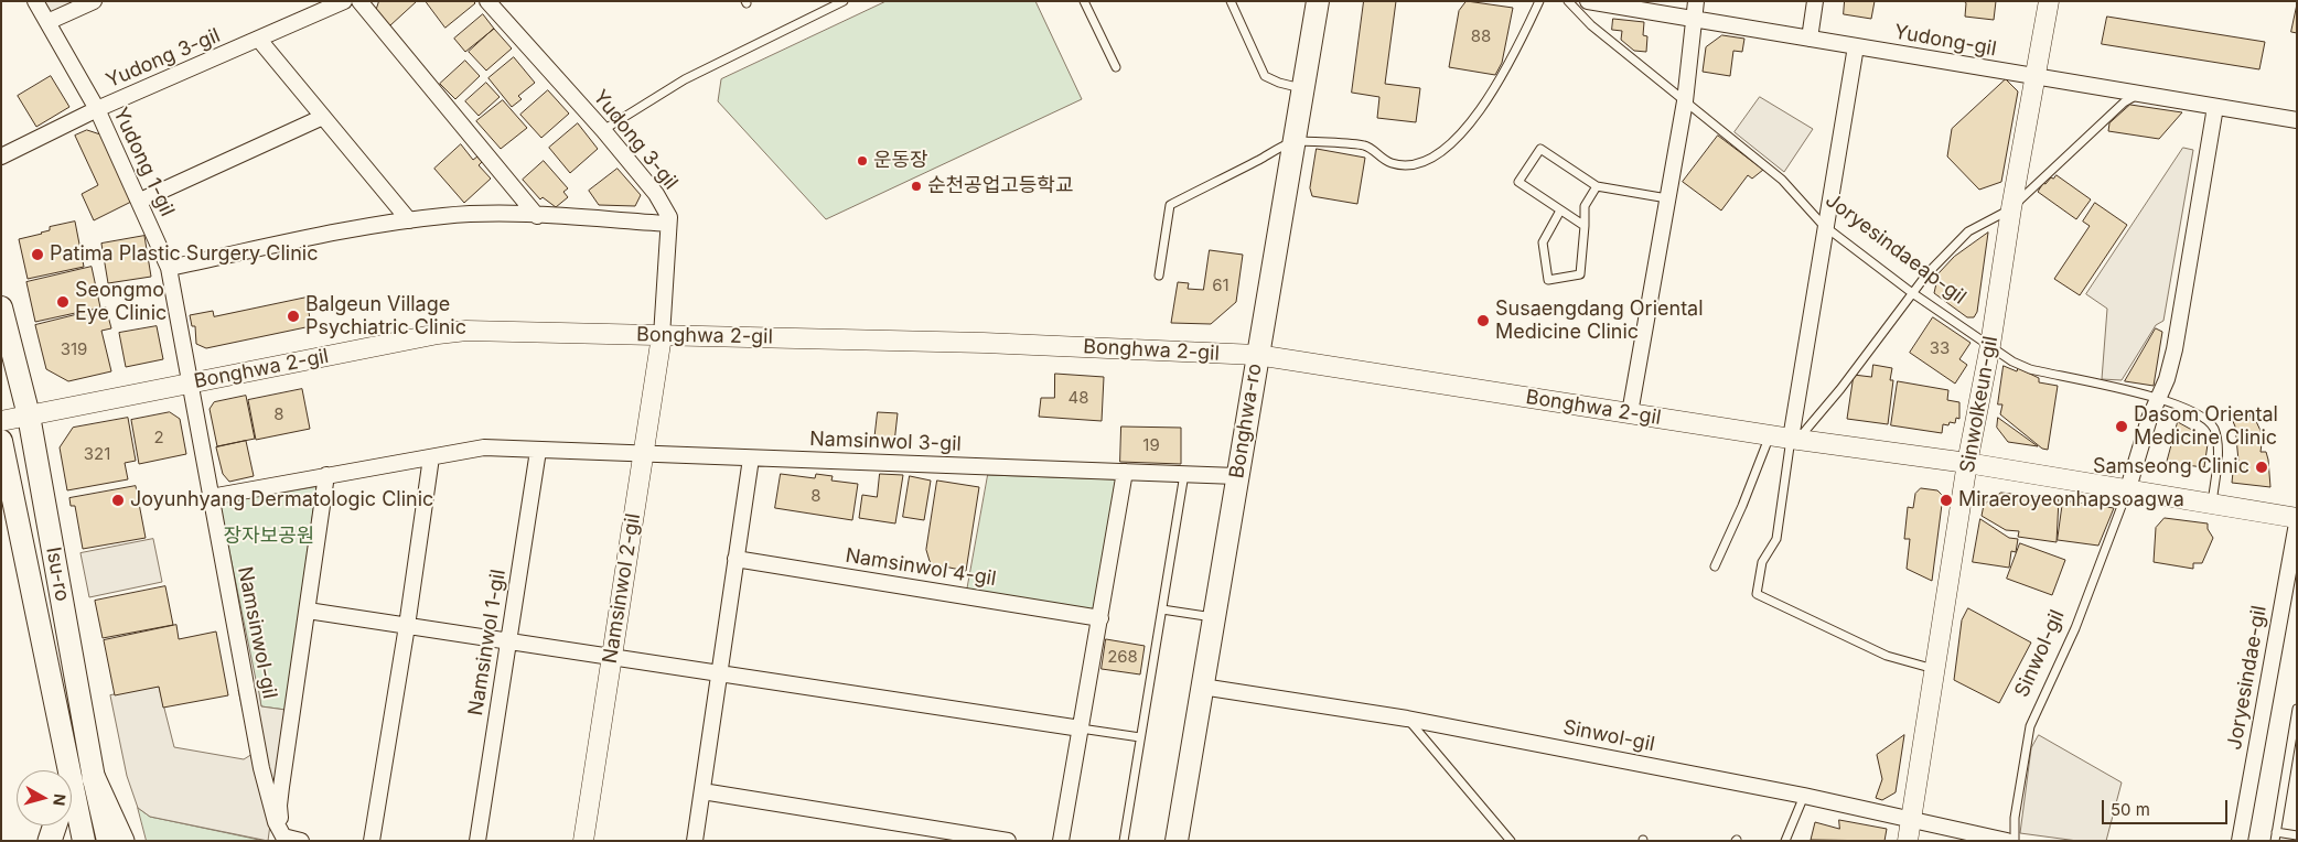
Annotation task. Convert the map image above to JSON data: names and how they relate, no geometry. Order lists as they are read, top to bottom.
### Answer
{
  "streets": {
    "main road": ["Bonghwa-ro", "Isu-ro"],
    "street": [
      "Yudong-gil",
      "Yudong 3-gil",
      "Yudong 1-gil",
      "Bonghwa 2-gil",
      "Sinwolkeun-gil",
      "Namsinwol 3-gil",
      "Namsinwol 4-gil",
      "Namsinwol 2-gil",
      "Namsinwol-gil",
      "Namsinwol 1-gil",
      "Sinwol-gil",
      "Joryesindae-gil"
    ],
    "lane": ["Joryesindaeap-gil"]
  },
  "crossings": [
    ["Yudong-gil", "Sinwolkeun-gil"],
    ["Yudong 3-gil", "Yudong 1-gil"],
    ["Yudong 3-gil", "Bonghwa 2-gil"],
    ["Yudong 3-gil", "Namsinwol 2-gil"],
    ["Yudong 1-gil", "Bonghwa 2-gil"],
    ["Yudong 1-gil", "Namsinwol-gil"],
    ["Joryesindaeap-gil", "Bonghwa 2-gil"],
    ["Joryesindaeap-gil", "Sinwolkeun-gil"],
    ["Bonghwa 2-gil", "Sinwolkeun-gil"],
    ["Bonghwa 2-gil", "Bonghwa-ro"],
    ["Bonghwa 2-gil", "Isu-ro"],
    ["Bonghwa 2-gil", "Namsinwol 2-gil"],
    ["Bonghwa 2-gil", "Namsinwol-gil"],
    ["Bonghwa 2-gil", "Sinwol-gil"],
    ["Sinwolkeun-gil", "Sinwol-gil"],
    ["Bonghwa-ro", "Namsinwol 3-gil"],
    ["Bonghwa-ro", "Sinwol-gil"],
    ["Namsinwol 3-gil", "Namsinwol 2-gil"]
  ],
  "parks": ["장자보공원"],
  "places": [
    "운동장",
    "순천공업고등학교",
    "Patima Plastic Surgery Clinic",
    "Seongmo Eye Clinic",
    "Balgeun Village Psychiatric Clinic",
    "Susaengdang Oriental Medicine Clinic",
    "Dasom Oriental Medicine Clinic",
    "Samseong Clinic",
    "Joyunhyang Dermatologic Clinic",
    "Miraeroyeonhapsoagwa"
  ],
  "house_numbers": [
    "88",
    "61",
    "33",
    "319",
    "48",
    "8",
    "2",
    "19",
    "321",
    "8",
    "268"
  ],
  "scale_bar": "50 m",
  "north": "right"
}
